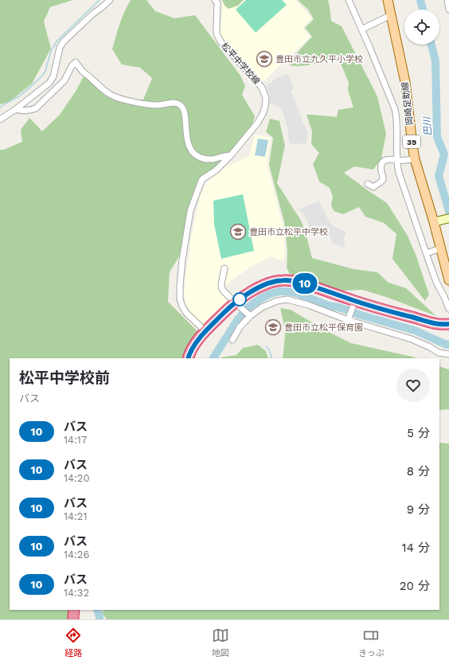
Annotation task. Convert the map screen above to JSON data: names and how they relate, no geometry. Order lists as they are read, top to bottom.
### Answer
{
  "streets": {
    "main road": ["岡崎足助線", "39"],
    "street": ["松平中学校線"]
  },
  "water": ["巴川"],
  "places": {
    "school or university": ["豊田市立九久平小学校", "豊田市立松平中学校", "豊田市立松平保育園"]
  },
  "lines": ["bus line 10"],
  "page": {
    "on_map": "10",
    "heading": ["松平中学校前", "バス"],
    "list": [
      {
        "mark": "10",
        "name": "バス",
        "note": "14:17",
        "value": "5 分"
      },
      {
        "mark": "10",
        "name": "バス",
        "note": "14:20",
        "value": "8 分"
      },
      {
        "mark": "10",
        "name": "バス",
        "note": "14:21",
        "value": "9 分"
      },
      {
        "mark": "10",
        "name": "バス",
        "note": "14:26",
        "value": "14 分"
      },
      {
        "mark": "10",
        "name": "バス",
        "note": "14:32",
        "value": "20 分"
      }
    ],
    "tabs": ["経路", "地図", "きっぷ"]
  }
}
